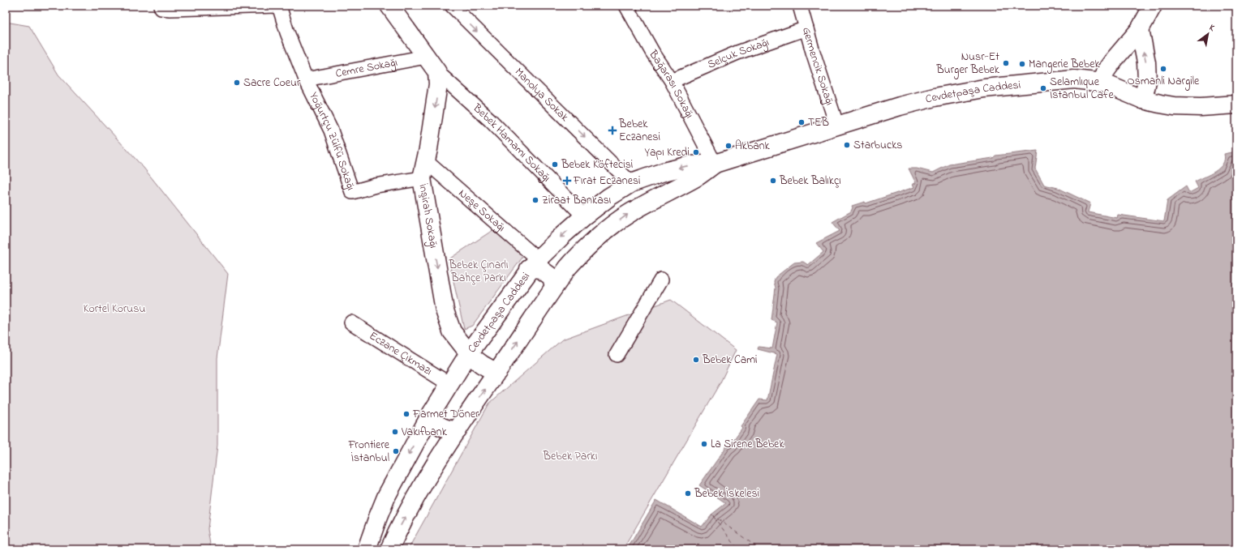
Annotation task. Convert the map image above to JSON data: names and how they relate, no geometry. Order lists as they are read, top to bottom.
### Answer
{
  "streets": {
    "main road": ["Cevdetpaşa Caddesi", "İnşirah Sokağı"],
    "street": [
      "Selçuk Sokağı",
      "Germencik Sokağı",
      "Cemre Sokağı",
      "Bağarası Sokağı",
      "Manolya Sokak",
      "Yoğurtçu Zülfü Sokağı",
      "Bebek Hamamı Sokağı",
      "Neşe Sokağı",
      "Eczane Çıkmazı"
    ]
  },
  "crossings": [
    ["Selçuk Sokağı", "Germencik Sokağı"],
    ["Selçuk Sokağı", "Bağarası Sokağı"],
    ["Germencik Sokağı", "Cevdetpaşa Caddesi"],
    ["Cemre Sokağı", "Yoğurtçu Zülfü Sokağı"],
    ["Bağarası Sokağı", "Cevdetpaşa Caddesi"],
    ["Cevdetpaşa Caddesi", "Manolya Sokak"],
    ["Cevdetpaşa Caddesi", "Bebek Hamamı Sokağı"],
    ["Cevdetpaşa Caddesi", "Neşe Sokağı"],
    ["Cevdetpaşa Caddesi", "İnşirah Sokağı"],
    ["Cevdetpaşa Caddesi", "Eczane Çıkmazı"],
    ["Yoğurtçu Zülfü Sokağı", "Neşe Sokağı"],
    ["Yoğurtçu Zülfü Sokağı", "İnşirah Sokağı"],
    ["Bebek Hamamı Sokağı", "İnşirah Sokağı"],
    ["Neşe Sokağı", "İnşirah Sokağı"]
  ],
  "one_way": ["Manolya Sokak", "İnşirah Sokağı"],
  "parks": ["Bebek Çınarlı Bahçe Parkı", "Kortel Korusu", "Bebek Parkı"],
  "places": {
    "other": [
      "Nusr-Et Burger Bebek",
      "Mangerie Bebek",
      "Osmanli Nargile",
      "Sacre Coeur",
      "Selamlıque İstanbul Cafe",
      "TEB",
      "Starbucks",
      "Akbank",
      "Yapı Kredi",
      "Bebek Köftecisi",
      "Bebek Balıkçı",
      "Ziraat Bankası",
      "Bebek Cami",
      "Farmet Döner",
      "Vakıfbank",
      "La Sirene Bebek",
      "Frontiere İstanbul",
      "Bebek İskelesi"
    ],
    "health": ["Bebek Eczanesi", "Fırat Eczanesi"]
  },
  "north": "top right"
}
